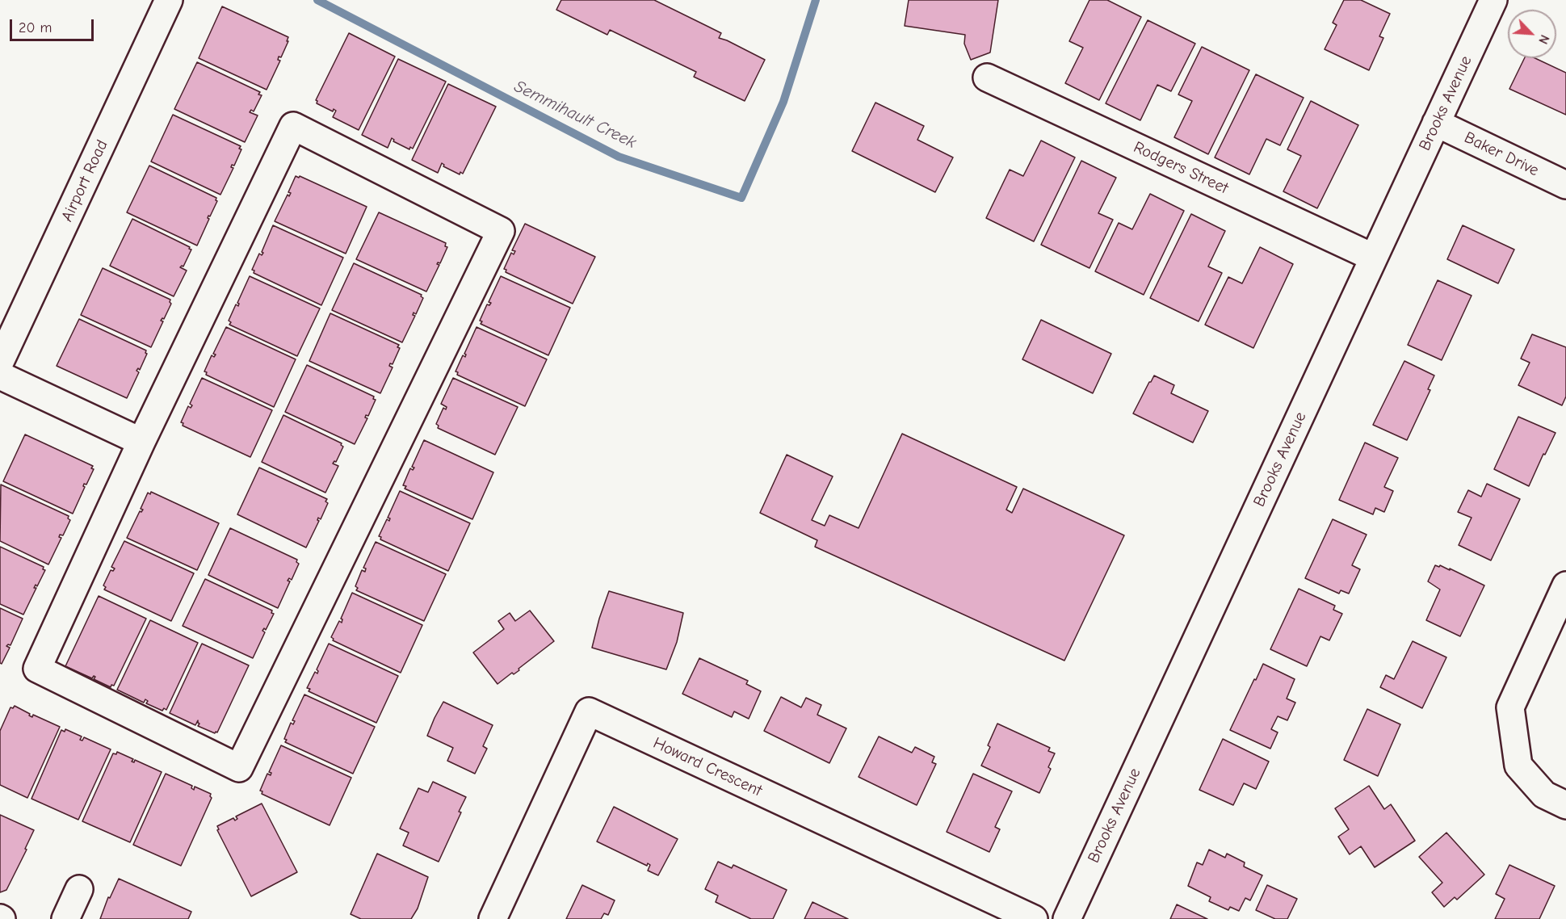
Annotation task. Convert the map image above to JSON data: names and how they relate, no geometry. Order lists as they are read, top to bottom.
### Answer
{
  "streets": {
    "street": [
      "Brooks Avenue",
      "Baker Drive",
      "Rodgers Street",
      "Airport Road",
      "Howard Crescent"
    ]
  },
  "crossings": [
    ["Brooks Avenue", "Baker Drive"],
    ["Brooks Avenue", "Rodgers Street"]
  ],
  "water": ["Semmihault Creek"],
  "scale_bar": "20 m",
  "north": "bottom right"
}
